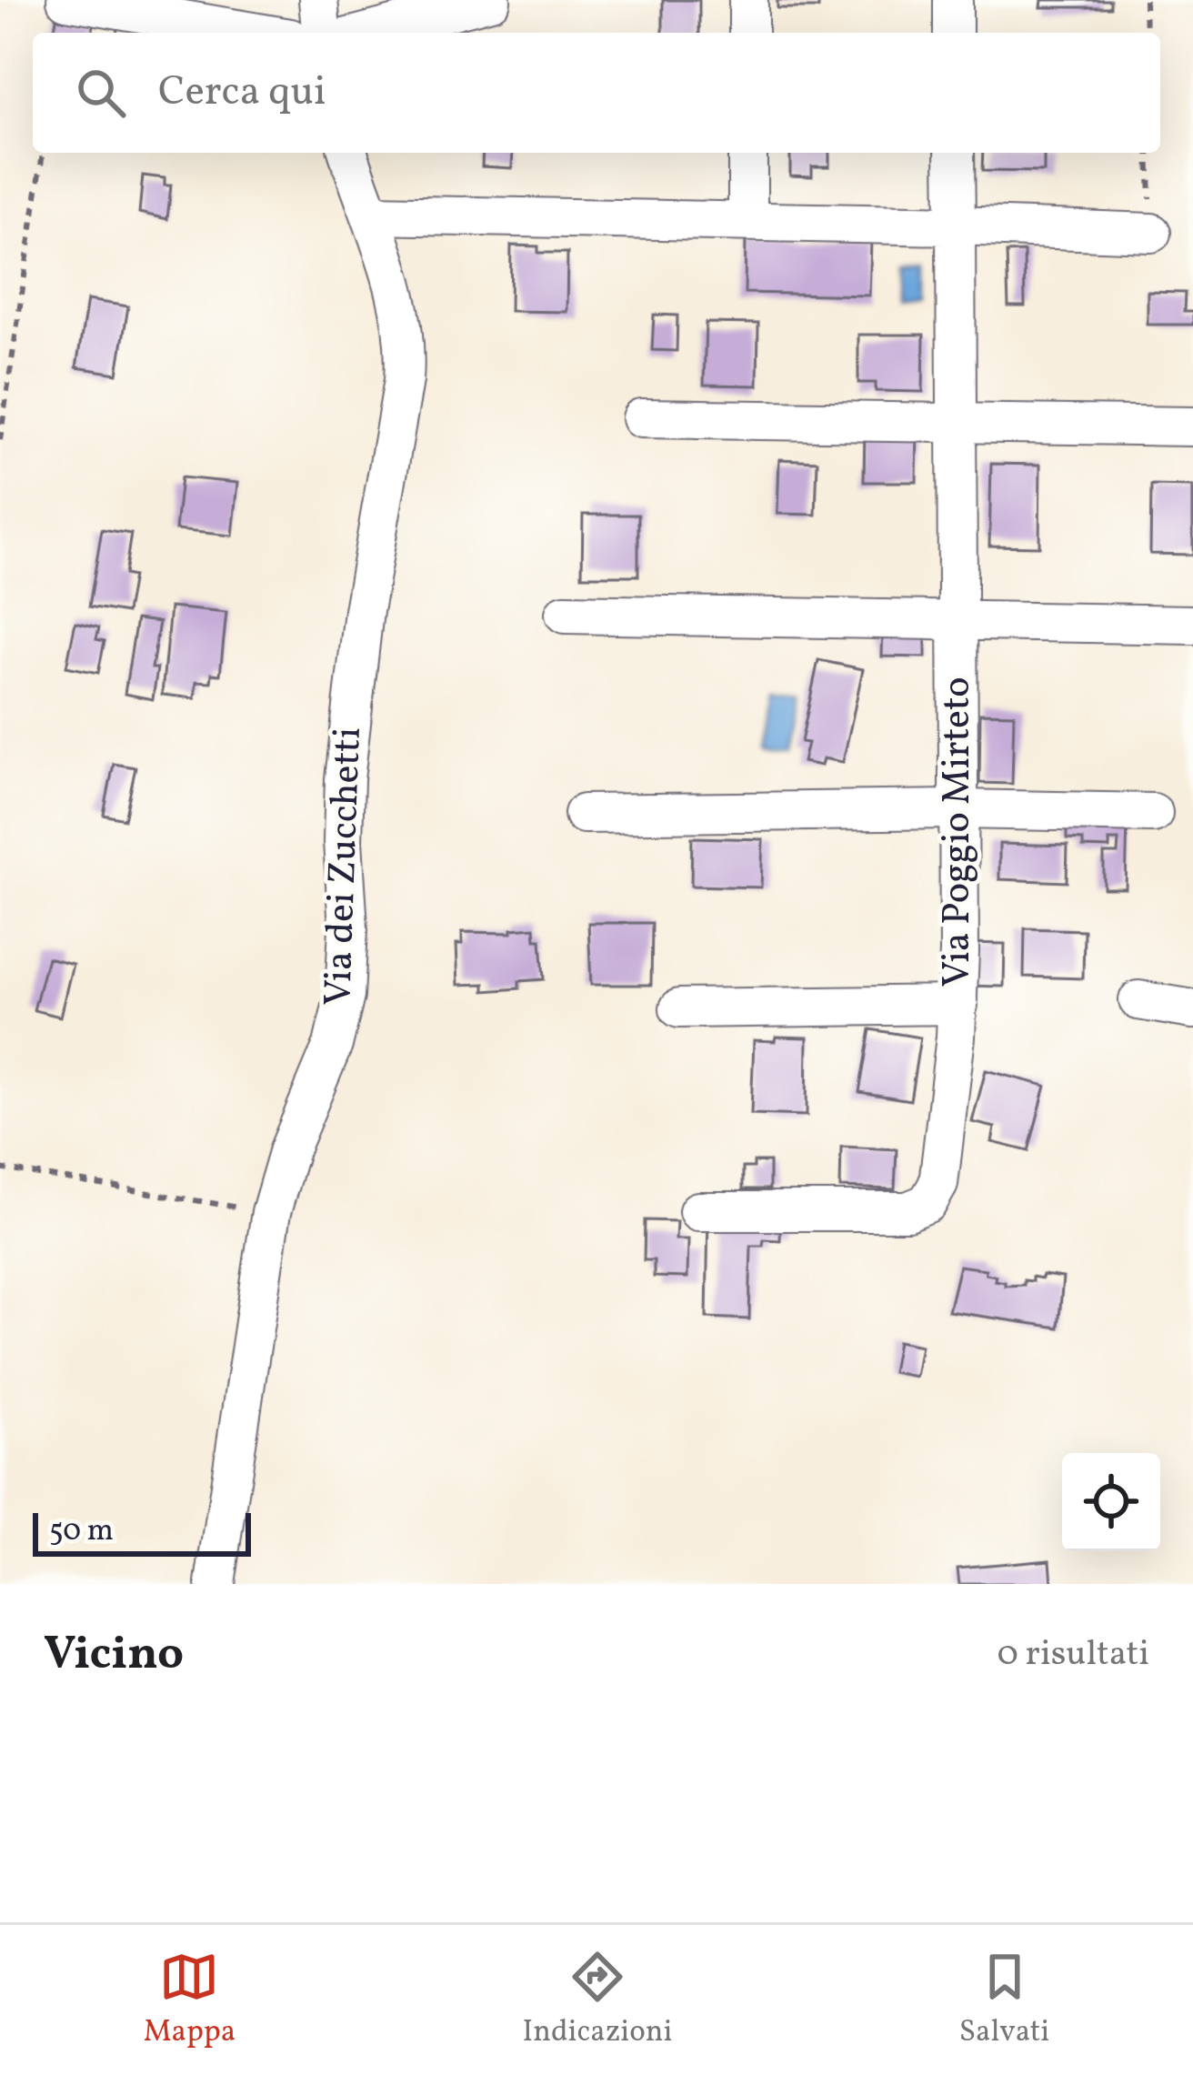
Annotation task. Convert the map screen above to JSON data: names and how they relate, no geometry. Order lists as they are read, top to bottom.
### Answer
{
  "streets": {
    "street": ["Via Poggio Mirteto", "Via dei Zucchetti"]
  },
  "scale_bar": "50 m",
  "page": {
    "search": "Cerca qui",
    "scale": "50 m",
    "heading": ["Vicino", "0 risultati"],
    "nav": ["Mappa", "Indicazioni", "Salvati"]
  }
}
